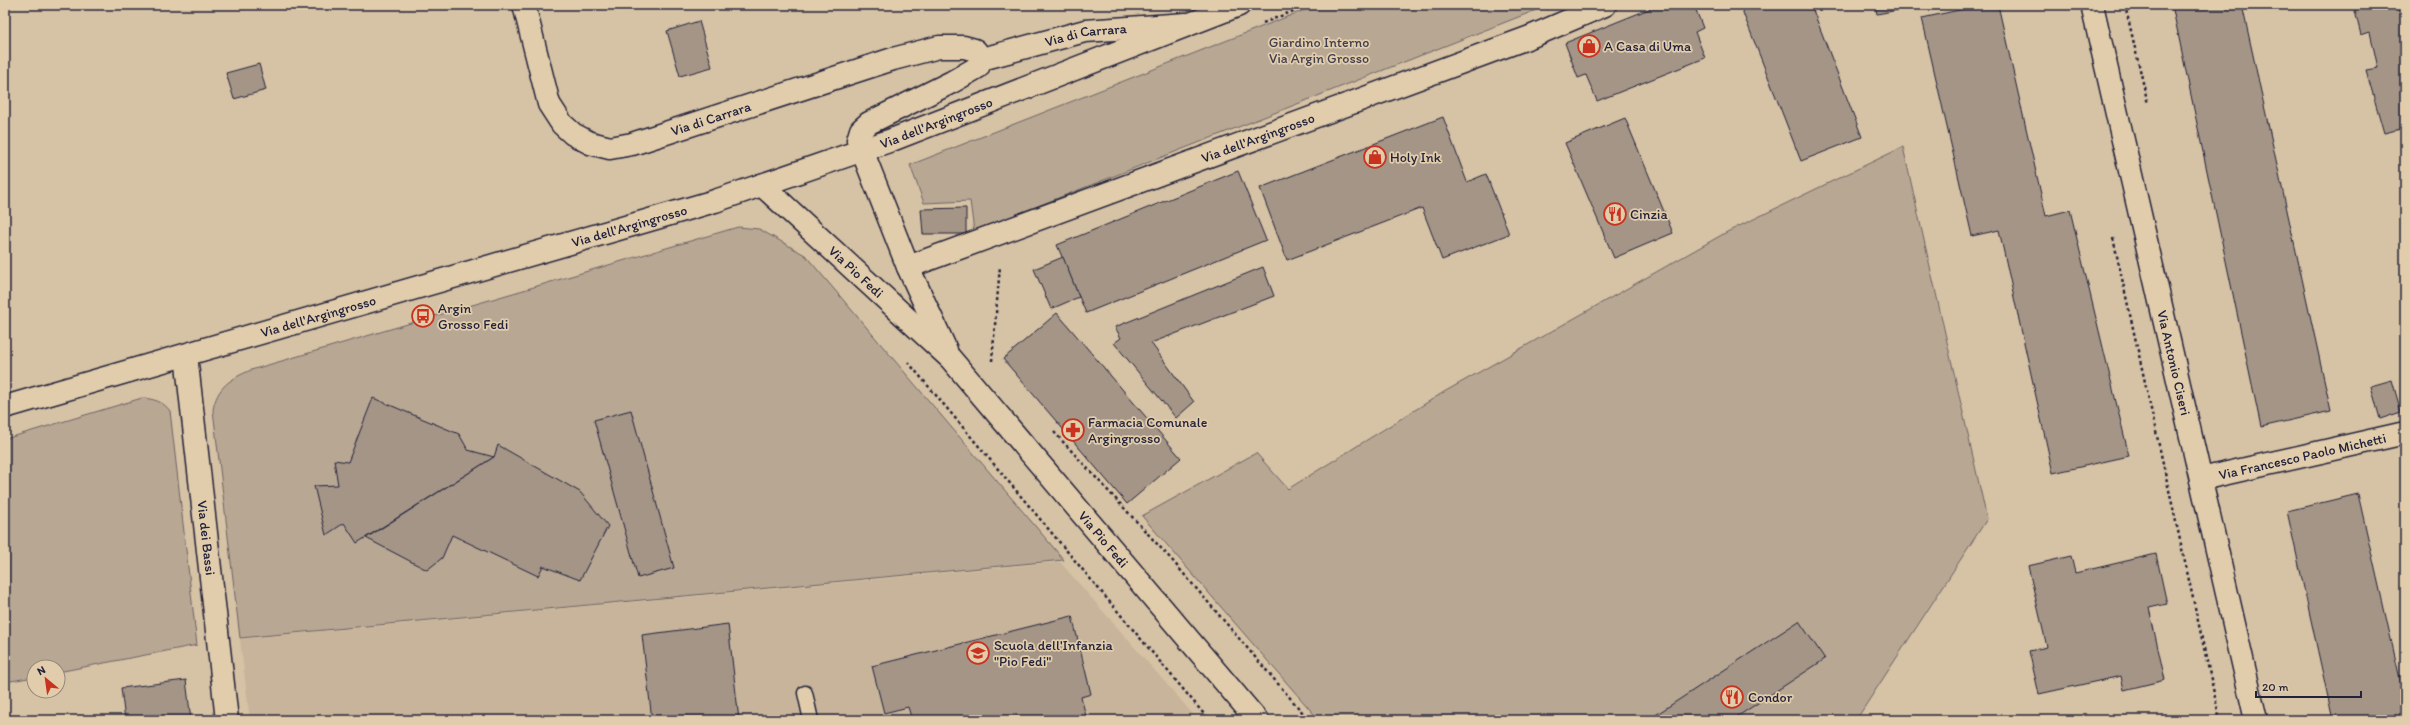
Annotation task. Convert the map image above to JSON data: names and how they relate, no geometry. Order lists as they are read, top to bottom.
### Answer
{
  "streets": {
    "street": [
      "Via di Carrara",
      "Via dell'Argingrosso",
      "Via Pio Fedi",
      "Via Antonio Ciseri",
      "Via Francesco Paolo Michetti",
      "Via dei Bassi"
    ]
  },
  "crossings": [
    ["Via di Carrara", "Via dell'Argingrosso"],
    ["Via di Carrara", "Via Pio Fedi"],
    ["Via dell'Argingrosso", "Via Pio Fedi"],
    ["Via dell'Argingrosso", "Via dei Bassi"],
    ["Via Antonio Ciseri", "Via Francesco Paolo Michetti"]
  ],
  "parks": ["Giardino Interno Via Argin Grosso"],
  "places": {
    "shop": ["A Casa di Uma", "Holy Ink"],
    "restaurant": ["Cinzia", "Condor"],
    "bus stop": ["Argin Grosso Fedi"],
    "pharmacy": ["Farmacia Comunale Argingrosso"],
    "school or university": ["Scuola dell'Infanzia \"Pio Fedi\""]
  },
  "scale_bar": "20 m",
  "north": "top left"
}
